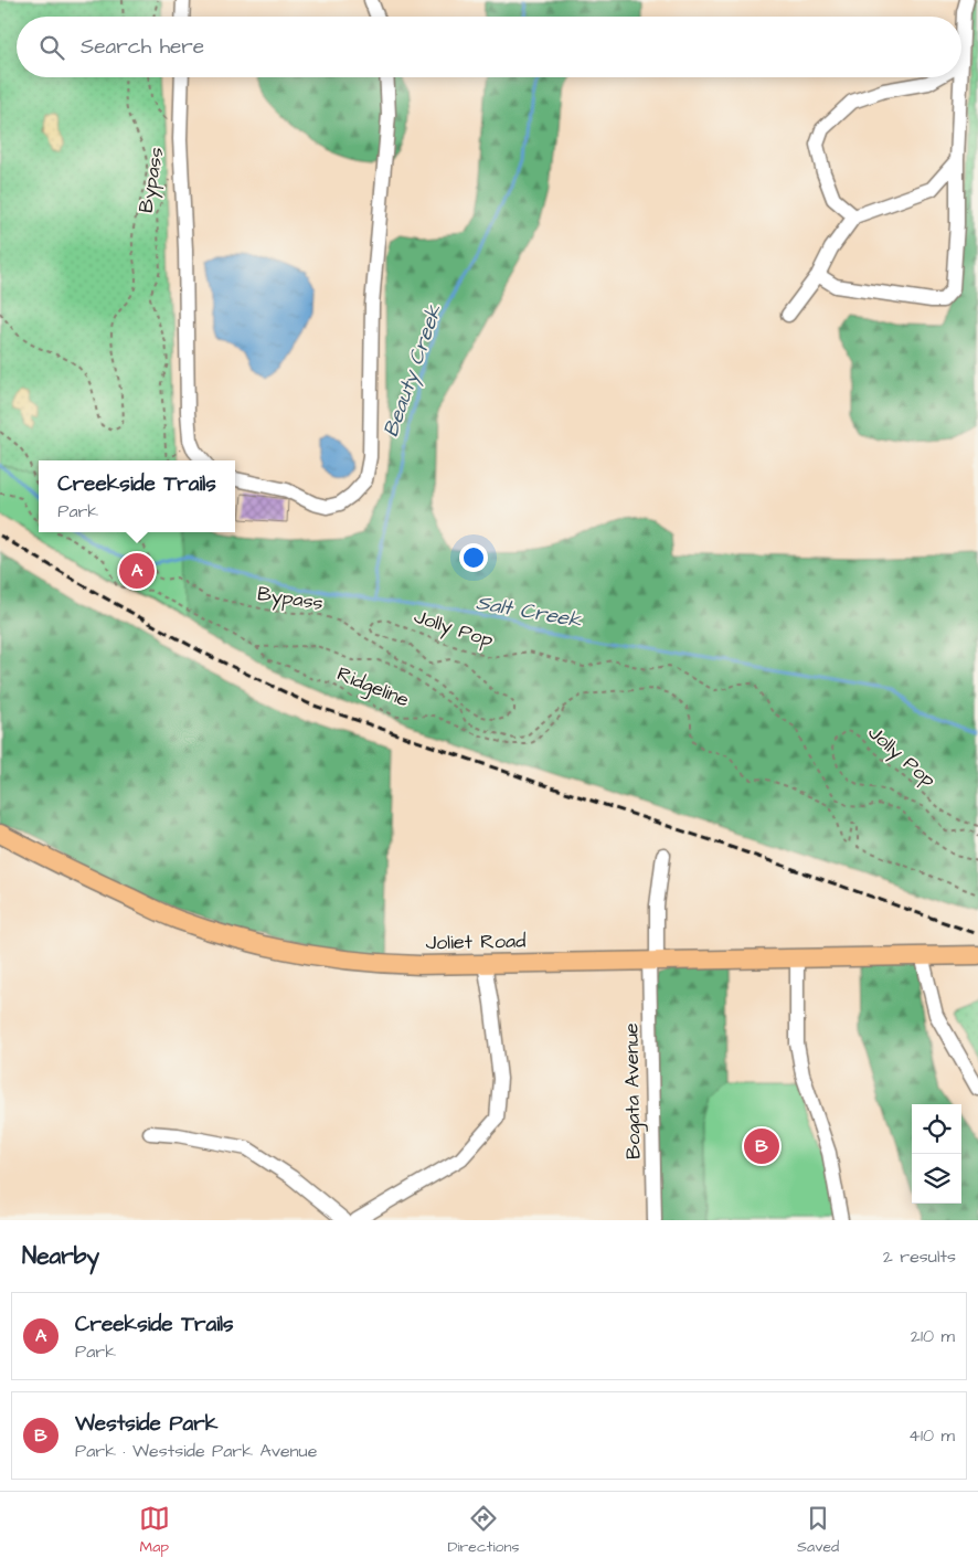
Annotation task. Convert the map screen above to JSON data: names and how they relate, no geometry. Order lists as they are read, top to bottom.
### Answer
{
  "streets": {
    "main road": ["Joliet Road"],
    "street": ["Bogata Avenue"],
    "path": ["Bypass", "Jolly Pop", "Ridgeline"]
  },
  "crossings": [
    ["Bypass", "Jolly Pop"],
    ["Joliet Road", "Bogata Avenue"]
  ],
  "water": ["Beauty Creek", "Salt Creek"],
  "page": {
    "search": "Search here",
    "popup": ["Creekside Trails", "Park"],
    "pins": ["A", "B"],
    "heading": ["Nearby", "2 results"],
    "list": [
      {
        "mark": "A",
        "name": "Creekside Trails",
        "note": "Park",
        "value": "210 m"
      },
      {
        "mark": "B",
        "name": "Westside Park",
        "note": "Park · Westside Park Avenue",
        "value": "410 m"
      }
    ],
    "nav": ["Map", "Directions", "Saved"]
  }
}
